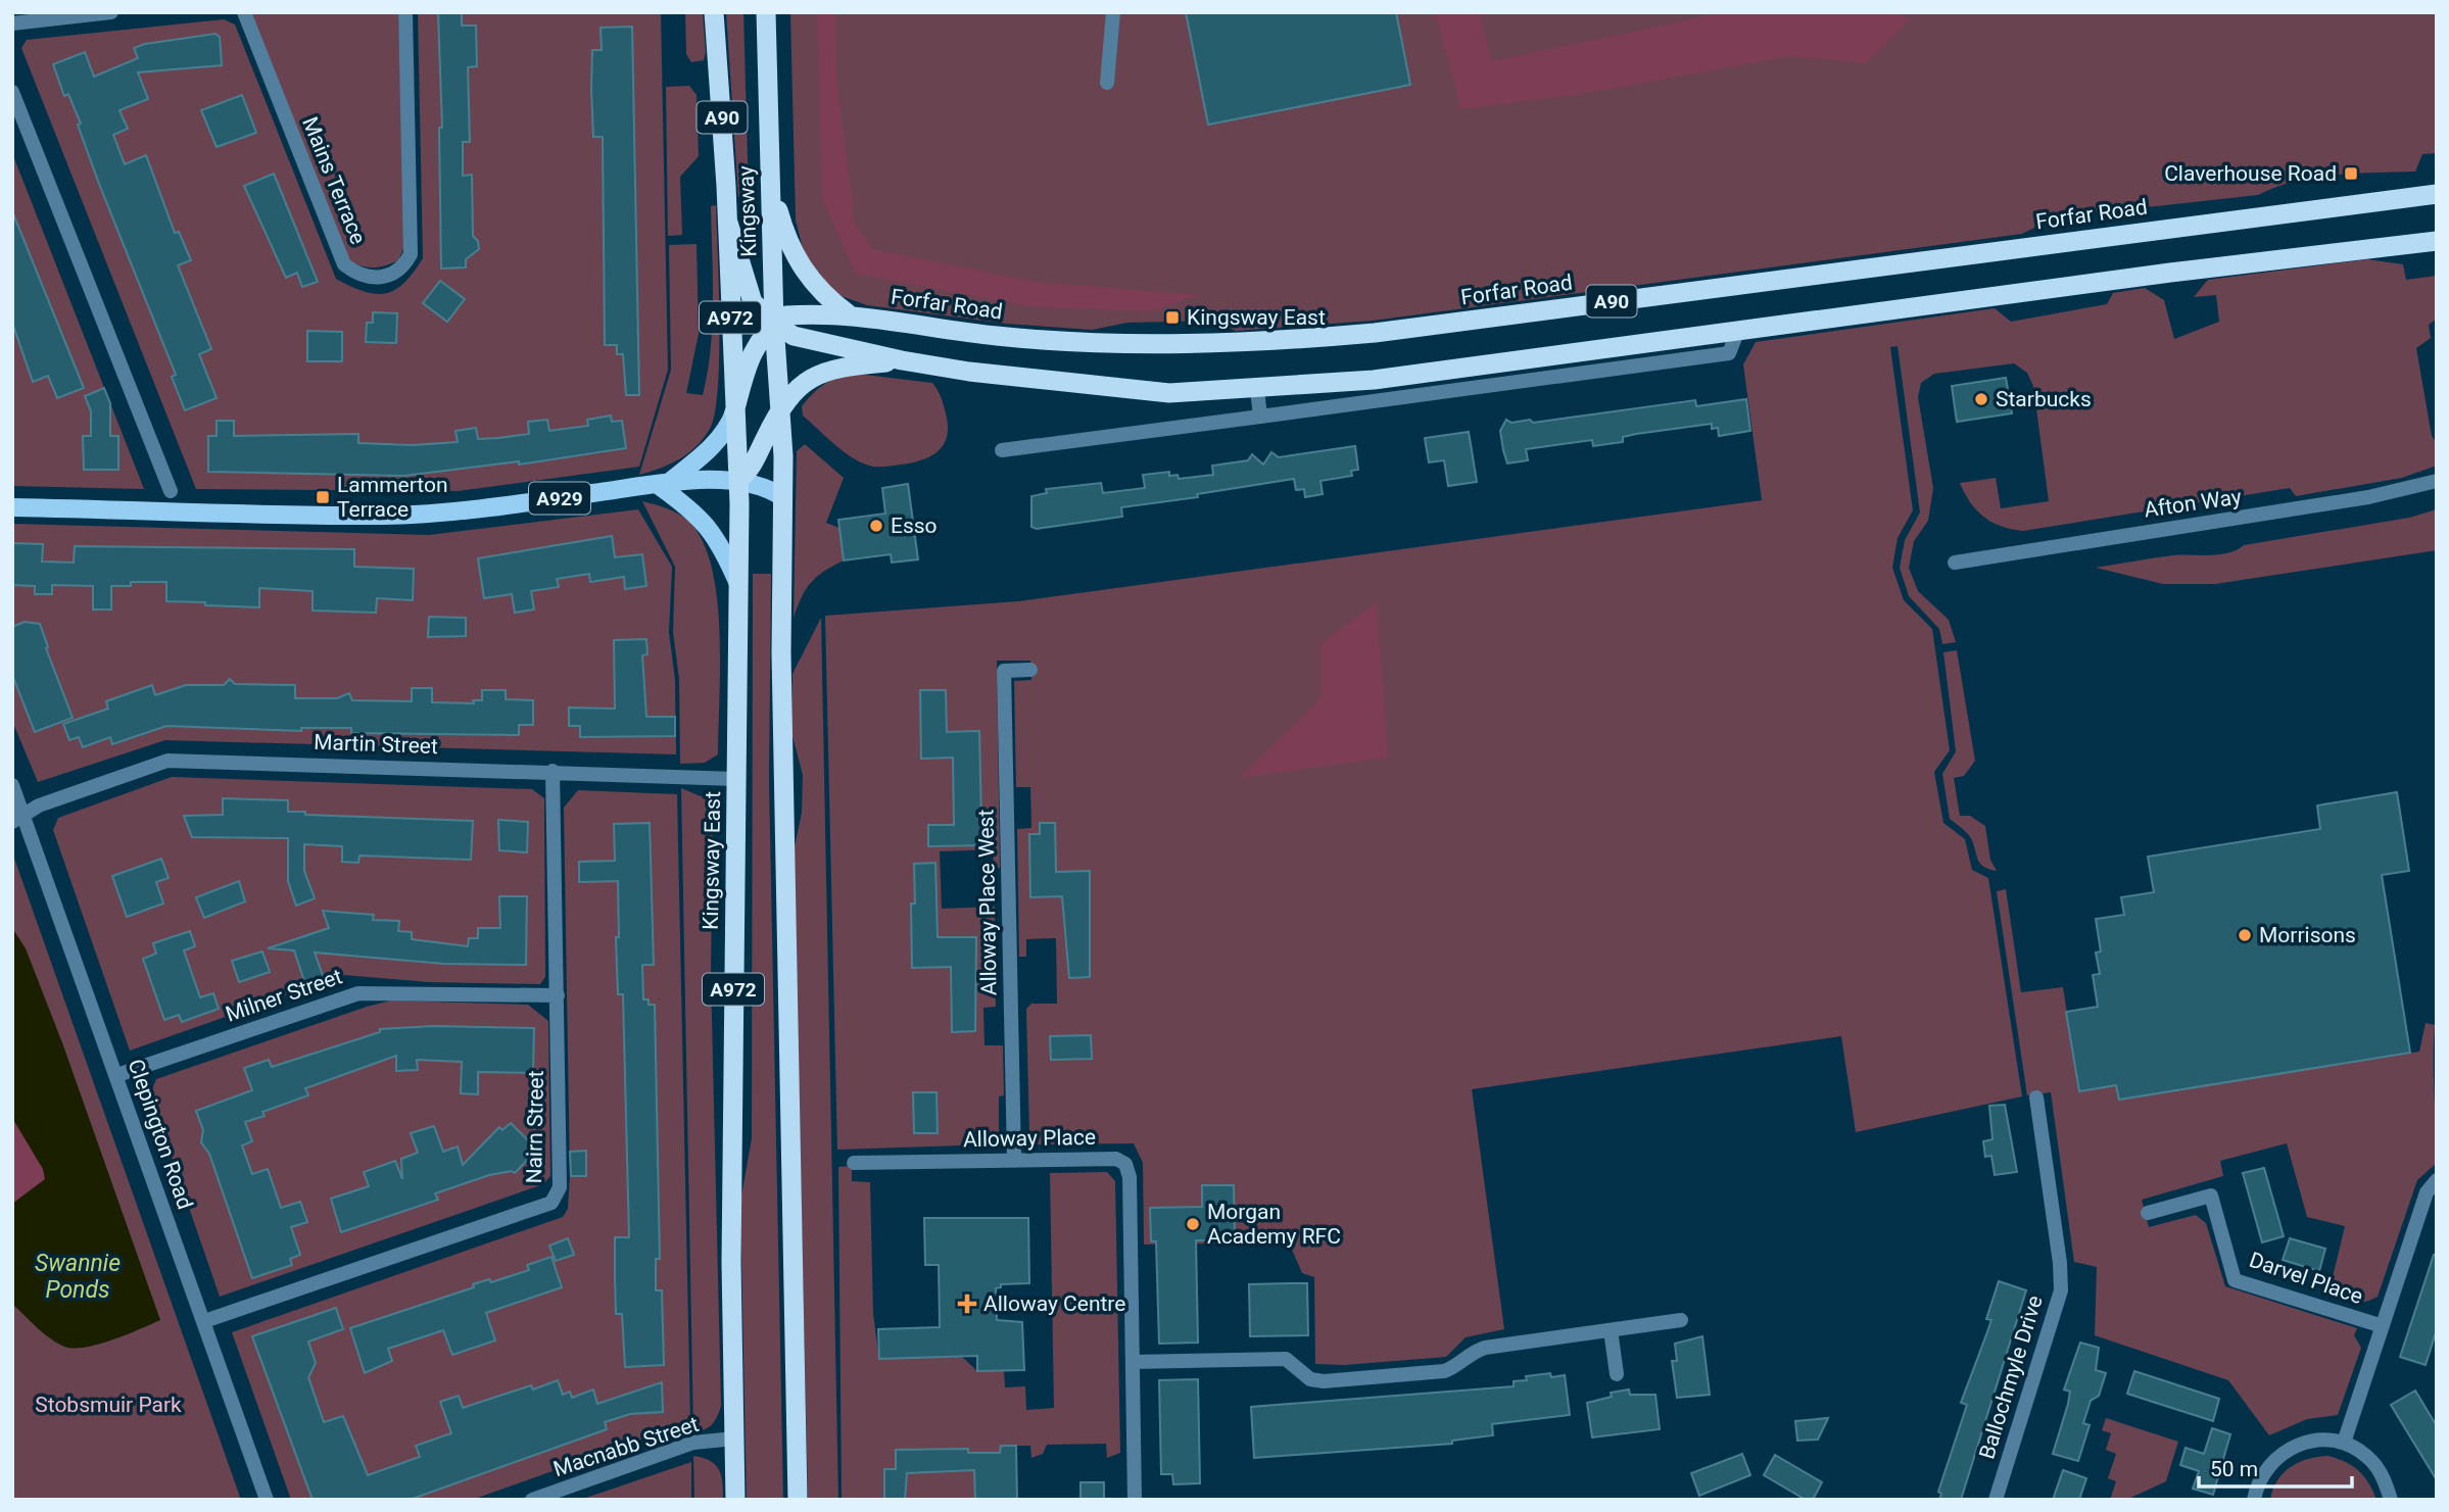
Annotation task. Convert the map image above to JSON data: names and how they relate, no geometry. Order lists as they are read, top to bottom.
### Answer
{
  "streets": {
    "highway": [
      "A90",
      "Kingsway",
      "Forfar Road",
      "A972",
      "Kingsway East"
    ],
    "main road": ["A929"],
    "street": [
      "Mains Terrace",
      "Afton Way",
      "Martin Street",
      "Alloway Place West",
      "Milner Street",
      "Nairn Street",
      "Clepington Road",
      "Alloway Place",
      "Darvel Place",
      "Ballochmyle Drive",
      "Macnabb Street"
    ]
  },
  "crossings": [
    ["A90", "Kingsway"],
    ["A90", "Forfar Road"],
    ["A90", "A972"],
    ["A90", "Kingsway East"],
    ["Kingsway", "Forfar Road"],
    ["Kingsway", "A972"],
    ["Kingsway", "Kingsway East"],
    ["Forfar Road", "A972"],
    ["A972", "A929"],
    ["A929", "Kingsway East"],
    ["Martin Street", "Kingsway East"],
    ["Martin Street", "Nairn Street"],
    ["Martin Street", "Clepington Road"],
    ["Kingsway East", "Macnabb Street"],
    ["Alloway Place West", "Alloway Place"],
    ["Milner Street", "Nairn Street"],
    ["Milner Street", "Clepington Road"],
    ["Nairn Street", "Clepington Road"]
  ],
  "water": ["Swannie Ponds"],
  "parks": ["Stobsmuir Park"],
  "places": {
    "transit": ["Claverhouse Road", "Kingsway East", "Lammerton Terrace"],
    "other": [
      "Starbucks",
      "Esso",
      "Morrisons",
      "Morgan Academy RFC"
    ],
    "health": ["Alloway Centre"]
  },
  "scale_bar": "50 m"
}
